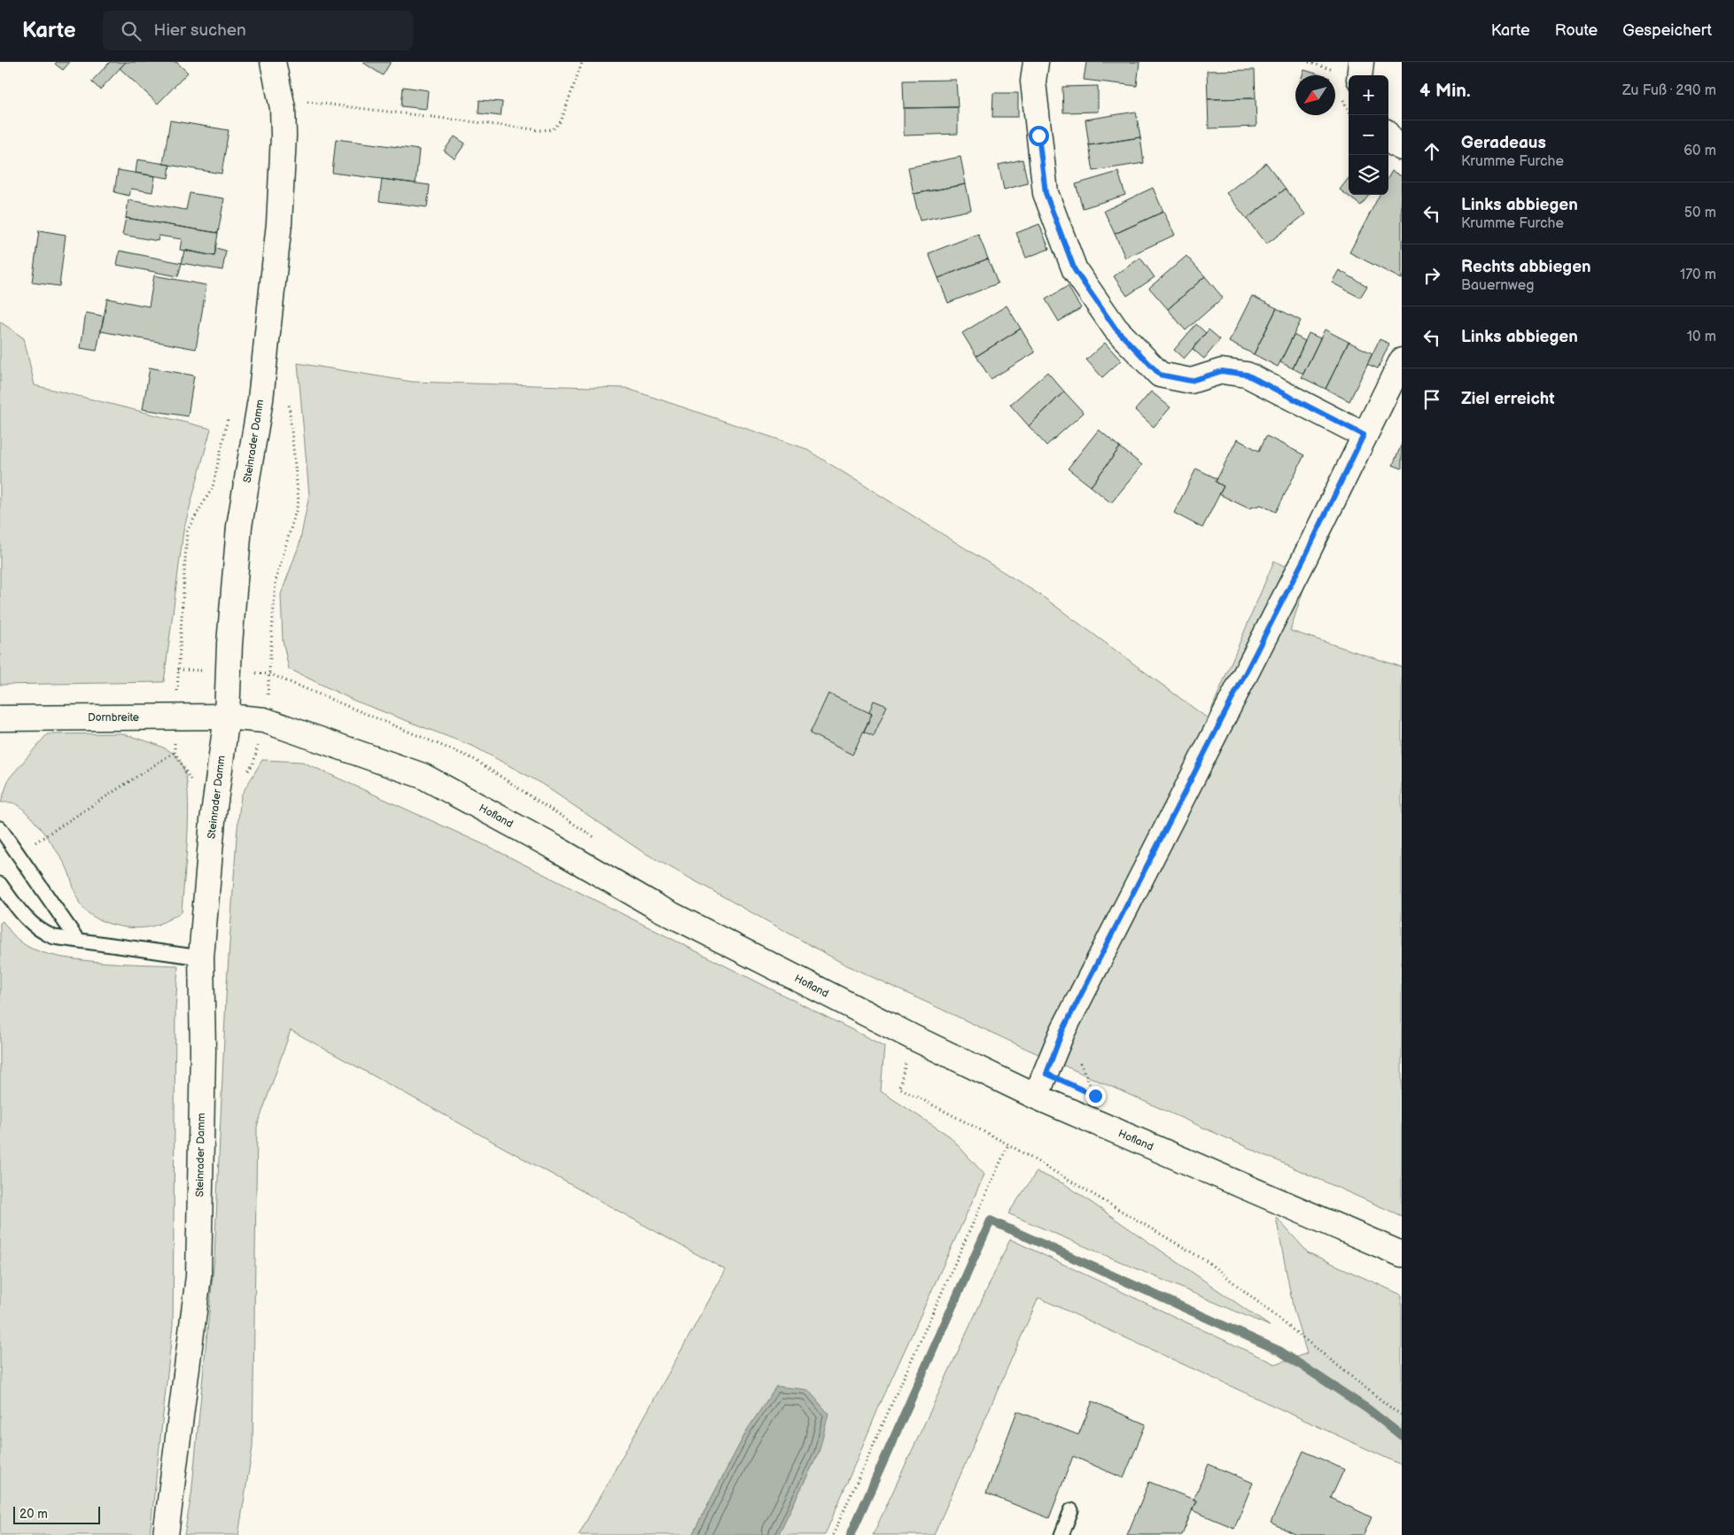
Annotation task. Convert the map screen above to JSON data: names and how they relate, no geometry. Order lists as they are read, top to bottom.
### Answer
{
  "streets": {
    "street": ["Steinrader Damm", "Dornbreite", "Hofland"]
  },
  "crossings": [
    ["Steinrader Damm", "Dornbreite"],
    ["Steinrader Damm", "Hofland"],
    ["Dornbreite", "Hofland"]
  ],
  "scale_bar": "20 m",
  "north": "bottom left",
  "page": {
    "header": "Karte",
    "search": "Hier suchen",
    "nav": ["Karte", "Route", "Gespeichert"],
    "heading": ["4 Min.", "Zu Fuß · 290 m"],
    "map_buttons": ["+", "−"],
    "list": [
      ["Geradeaus", "Krumme Furche", "60 m"],
      ["Links abbiegen", "Krumme Furche", "50 m"],
      ["Rechts abbiegen", "Bauernweg", "170 m"],
      ["Links abbiegen", "10 m"],
      "Ziel erreicht"
    ],
    "scale": "20 m"
  }
}
